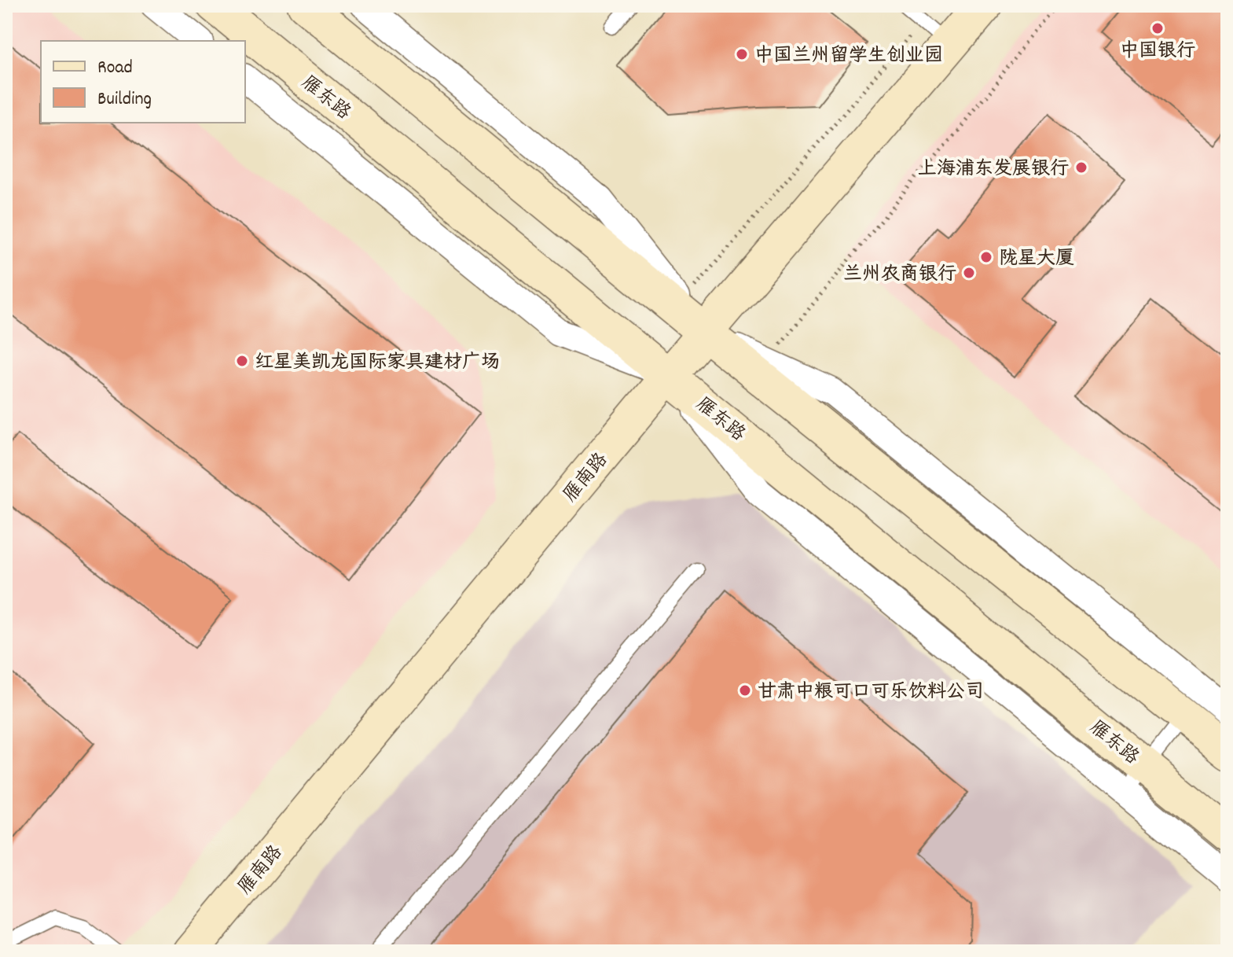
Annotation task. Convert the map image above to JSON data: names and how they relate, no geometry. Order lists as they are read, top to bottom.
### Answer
{
  "streets": {
    "main road": ["雁东路", "雁南路"]
  },
  "crossings": [
    ["雁东路", "雁南路"]
  ],
  "places": [
    "中国银行",
    "中国兰州留学生创业园",
    "上海浦东发展银行",
    "陇星大厦",
    "兰州农商银行",
    "红星美凯龙国际家具建材广场",
    "甘肃中粮可口可乐饮料公司"
  ],
  "legend": ["Road", "Building"]
}
